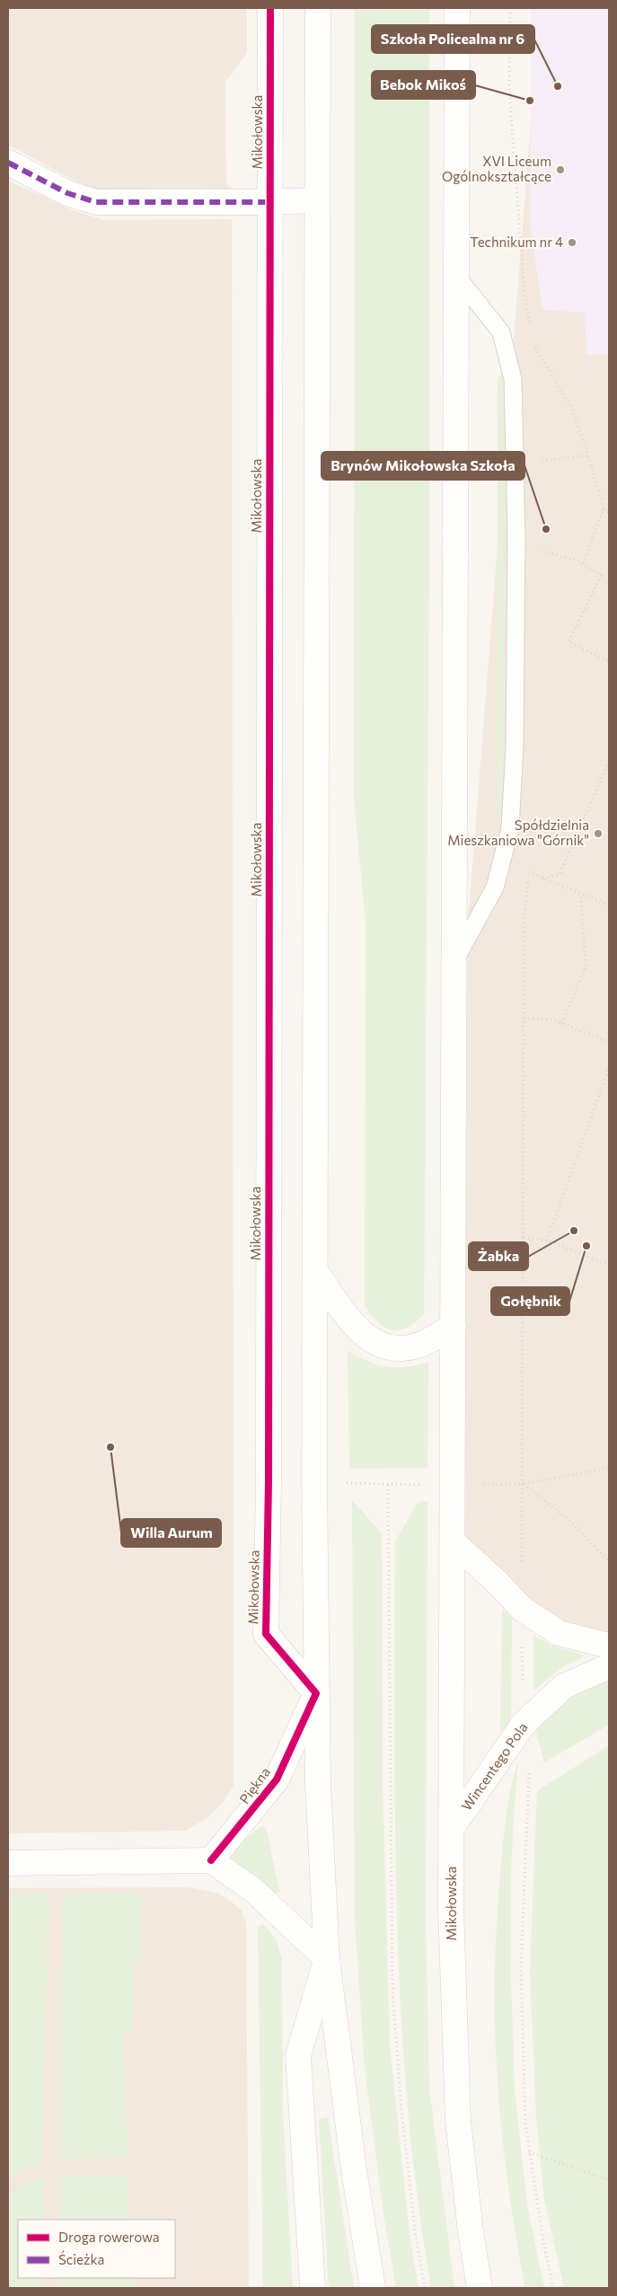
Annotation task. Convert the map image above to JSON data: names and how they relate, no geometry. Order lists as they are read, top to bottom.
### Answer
{
  "streets": {
    "main road": ["Mikołowska", "Wincentego Pola", "Piękna"]
  },
  "crossings": [
    ["Mikołowska", "Wincentego Pola"],
    ["Mikołowska", "Piękna"]
  ],
  "places": [
    "Szkoła Policealna nr 6",
    "Bebok Mikoś",
    "XVI Liceum Ogólnokształcące",
    "Technikum nr 4",
    "Brynów Mikołowska Szkoła",
    "Spółdzielnia Mieszkaniowa \"Górnik\"",
    "Żabka",
    "Gołębnik",
    "Willa Aurum"
  ],
  "legend": ["Droga rowerowa", "Ścieżka"]
}
